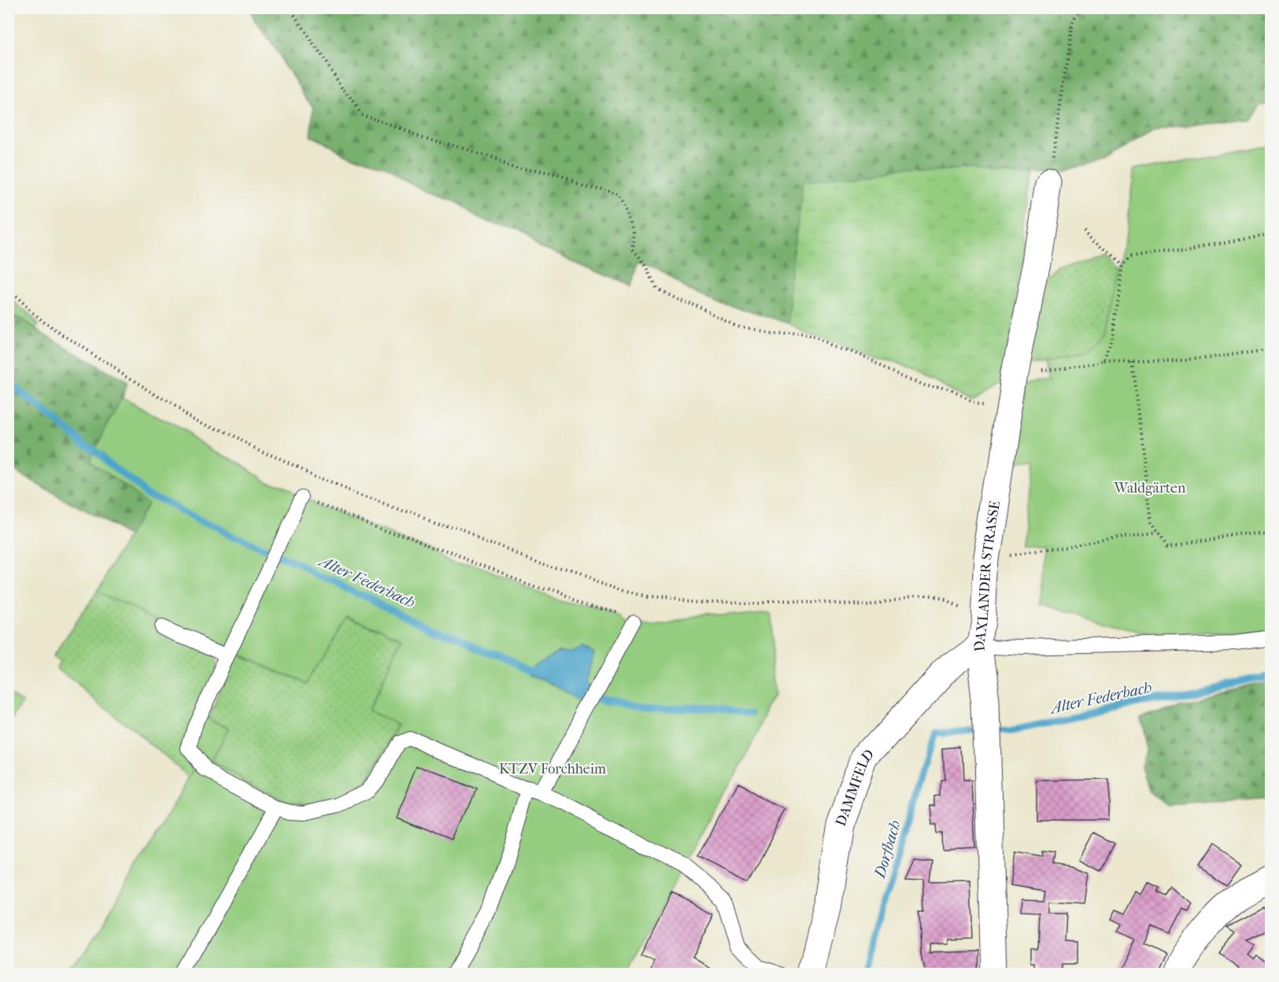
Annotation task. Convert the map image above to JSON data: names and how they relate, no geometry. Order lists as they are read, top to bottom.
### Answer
{
  "streets": {
    "street": ["DAXLANDER STRASSE", "DAMMFELD"]
  },
  "crossings": [
    ["DAXLANDER STRASSE", "DAMMFELD"]
  ],
  "water": ["Alter Federbach", "Dorfbach"],
  "parks": ["Waldgärten", "KTZV Forchheim"]
}
